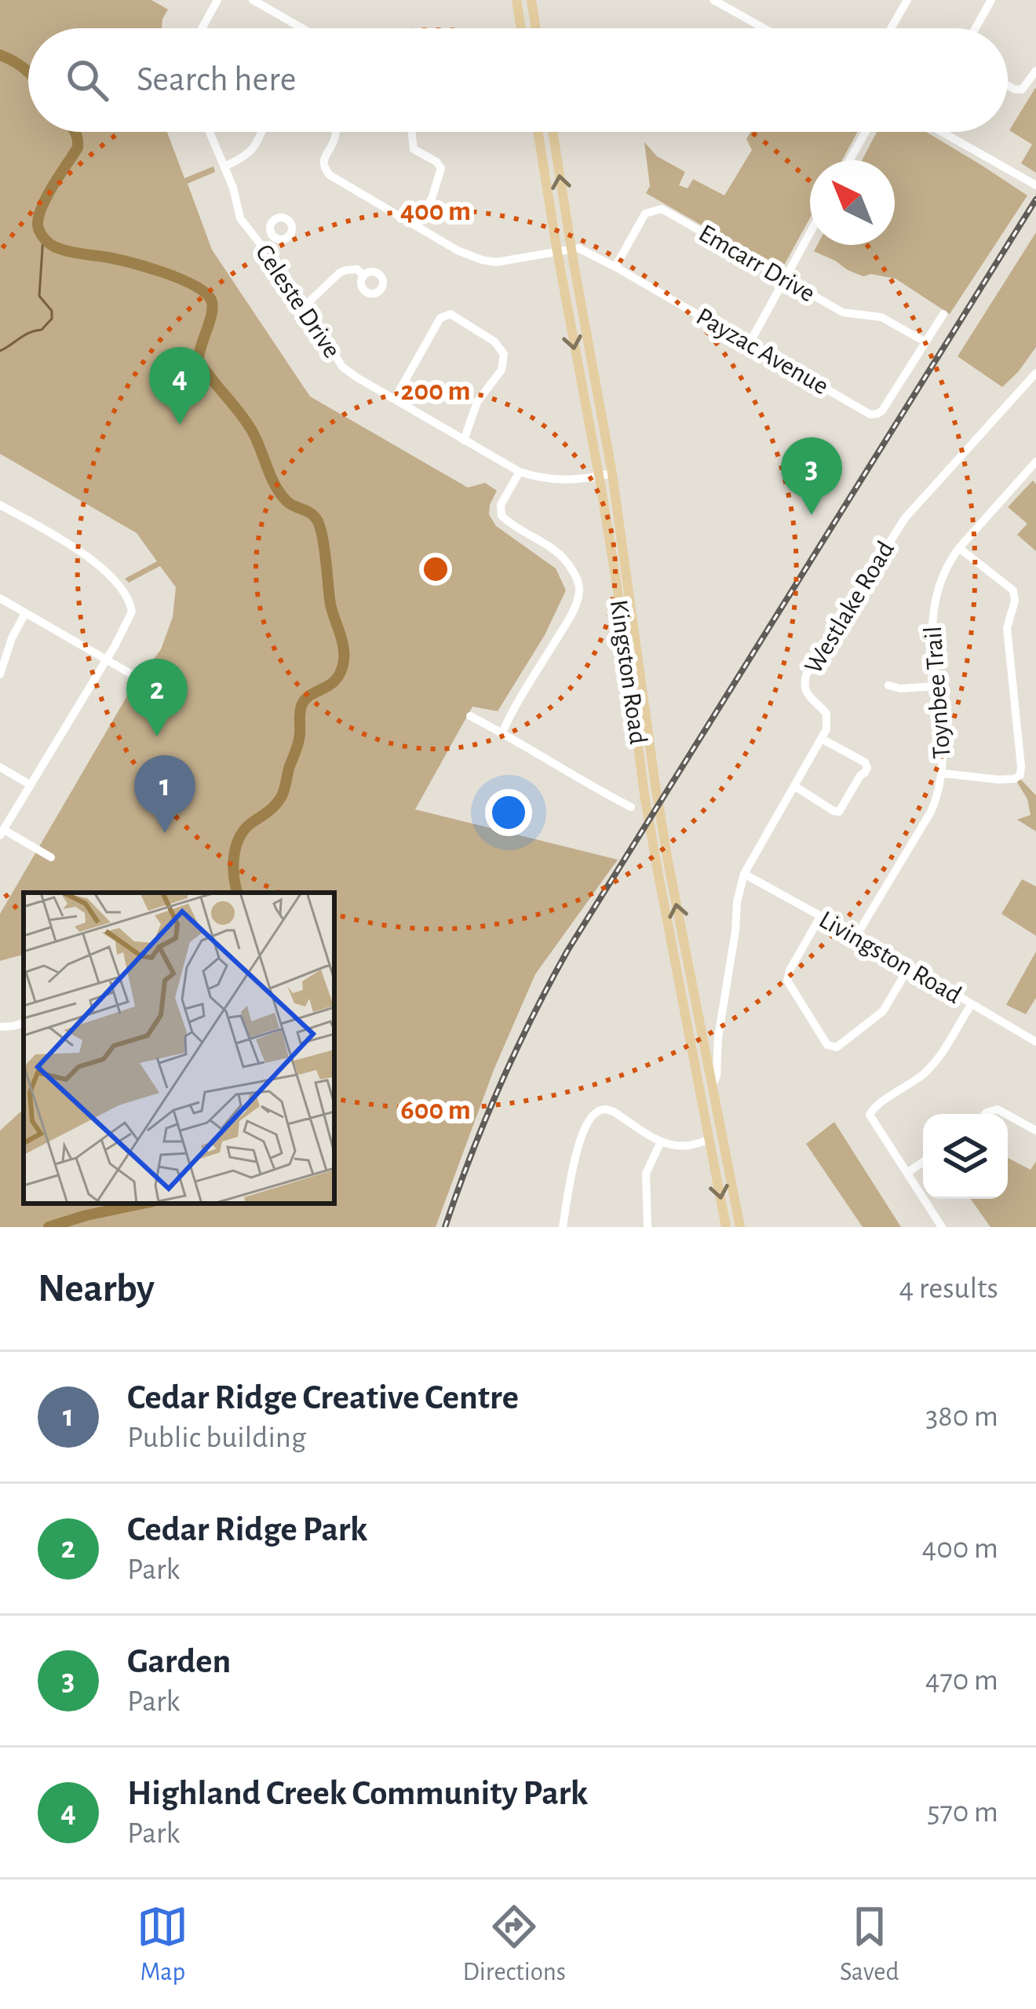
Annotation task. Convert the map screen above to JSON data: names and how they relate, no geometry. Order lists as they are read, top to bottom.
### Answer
{
  "streets": {
    "main road": ["Kingston Road"],
    "street": [
      "Emcarr Drive",
      "Celeste Drive",
      "Payzac Avenue",
      "Westlake Road",
      "Toynbee Trail",
      "Livingston Road"
    ]
  },
  "crossings": [
    ["Emcarr Drive", "Payzac Avenue"],
    ["Celeste Drive", "Kingston Road"],
    ["Payzac Avenue", "Kingston Road"],
    ["Toynbee Trail", "Livingston Road"]
  ],
  "north": "top left",
  "page": {
    "search": "Search here",
    "pins": [
      "4",
      "3",
      "2",
      "1"
    ],
    "heading": ["Nearby", "4 results"],
    "list": [
      {
        "mark": "1",
        "name": "Cedar Ridge Creative Centre",
        "note": "Public building",
        "value": "380 m"
      },
      {
        "mark": "2",
        "name": "Cedar Ridge Park",
        "note": "Park",
        "value": "400 m"
      },
      {
        "mark": "3",
        "name": "Garden",
        "note": "Park",
        "value": "470 m"
      },
      {
        "mark": "4",
        "name": "Highland Creek Community Park",
        "note": "Park",
        "value": "570 m"
      }
    ],
    "nav": ["Map", "Directions", "Saved"]
  },
  "rings": ["400 m", "200 m", "600 m"]
}
